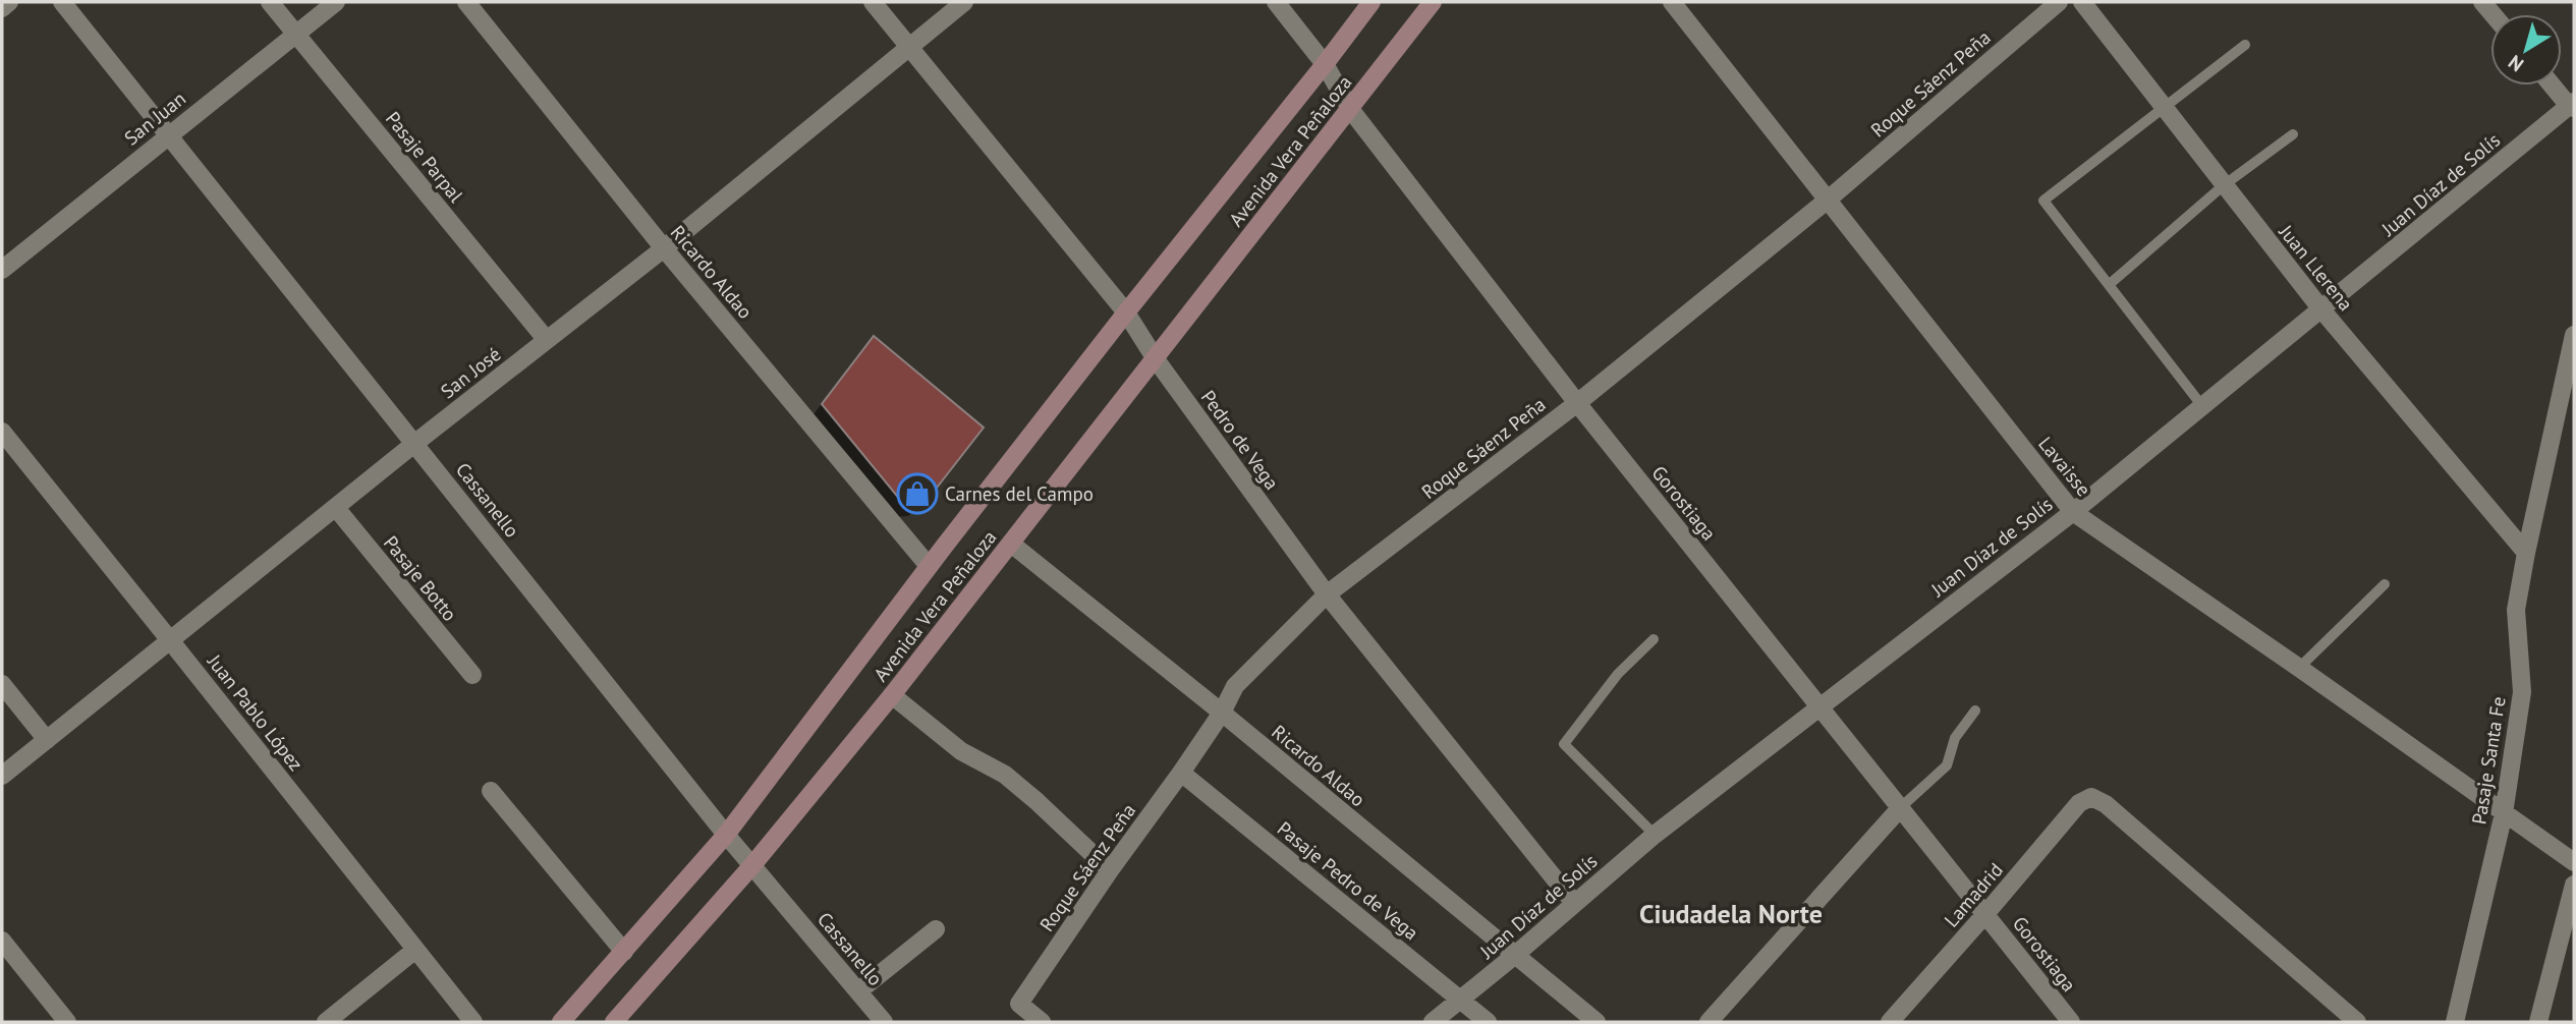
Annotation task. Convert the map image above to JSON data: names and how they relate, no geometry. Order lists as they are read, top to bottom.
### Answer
{
  "streets": {
    "main road": ["Avenida Vera Peñaloza"],
    "street": [
      "Roque Sáenz Peña",
      "San Juan",
      "Pasaje Parpal",
      "Juan Díaz de Solís",
      "Juan Llerena",
      "Ricardo Aldao",
      "San José",
      "Pedro de Vega",
      "Lavaisse",
      "Cassanello",
      "Gorostiaga",
      "Pasaje Botto",
      "Juan Pablo López",
      "Pasaje Santa Fe",
      "Pasaje Pedro de Vega",
      "Lamadrid"
    ]
  },
  "crossings": [
    ["Roque Sáenz Peña", "Ricardo Aldao"],
    ["Roque Sáenz Peña", "Pedro de Vega"],
    ["Roque Sáenz Peña", "Lavaisse"],
    ["Roque Sáenz Peña", "Gorostiaga"],
    ["Roque Sáenz Peña", "Pasaje Pedro de Vega"],
    ["San Juan", "Pasaje Parpal"],
    ["San Juan", "Cassanello"],
    ["Avenida Vera Peñaloza", "Ricardo Aldao"],
    ["Avenida Vera Peñaloza", "Pedro de Vega"],
    ["Avenida Vera Peñaloza", "Cassanello"],
    ["Avenida Vera Peñaloza", "Gorostiaga"],
    ["Pasaje Parpal", "San José"],
    ["Juan Díaz de Solís", "Juan Llerena"],
    ["Juan Díaz de Solís", "Ricardo Aldao"],
    ["Juan Díaz de Solís", "Pedro de Vega"],
    ["Juan Díaz de Solís", "Lavaisse"],
    ["Juan Díaz de Solís", "Gorostiaga"],
    ["Juan Díaz de Solís", "Pasaje Pedro de Vega"],
    ["Juan Llerena", "Pasaje Santa Fe"],
    ["Ricardo Aldao", "San José"],
    ["San José", "Pedro de Vega"],
    ["San José", "Cassanello"],
    ["San José", "Pasaje Botto"],
    ["San José", "Juan Pablo López"],
    ["Lavaisse", "Pasaje Santa Fe"],
    ["Gorostiaga", "Lamadrid"]
  ],
  "districts": ["Ciudadela Norte"],
  "places": {
    "shop": ["Carnes del Campo"]
  },
  "north": "bottom left"
}
